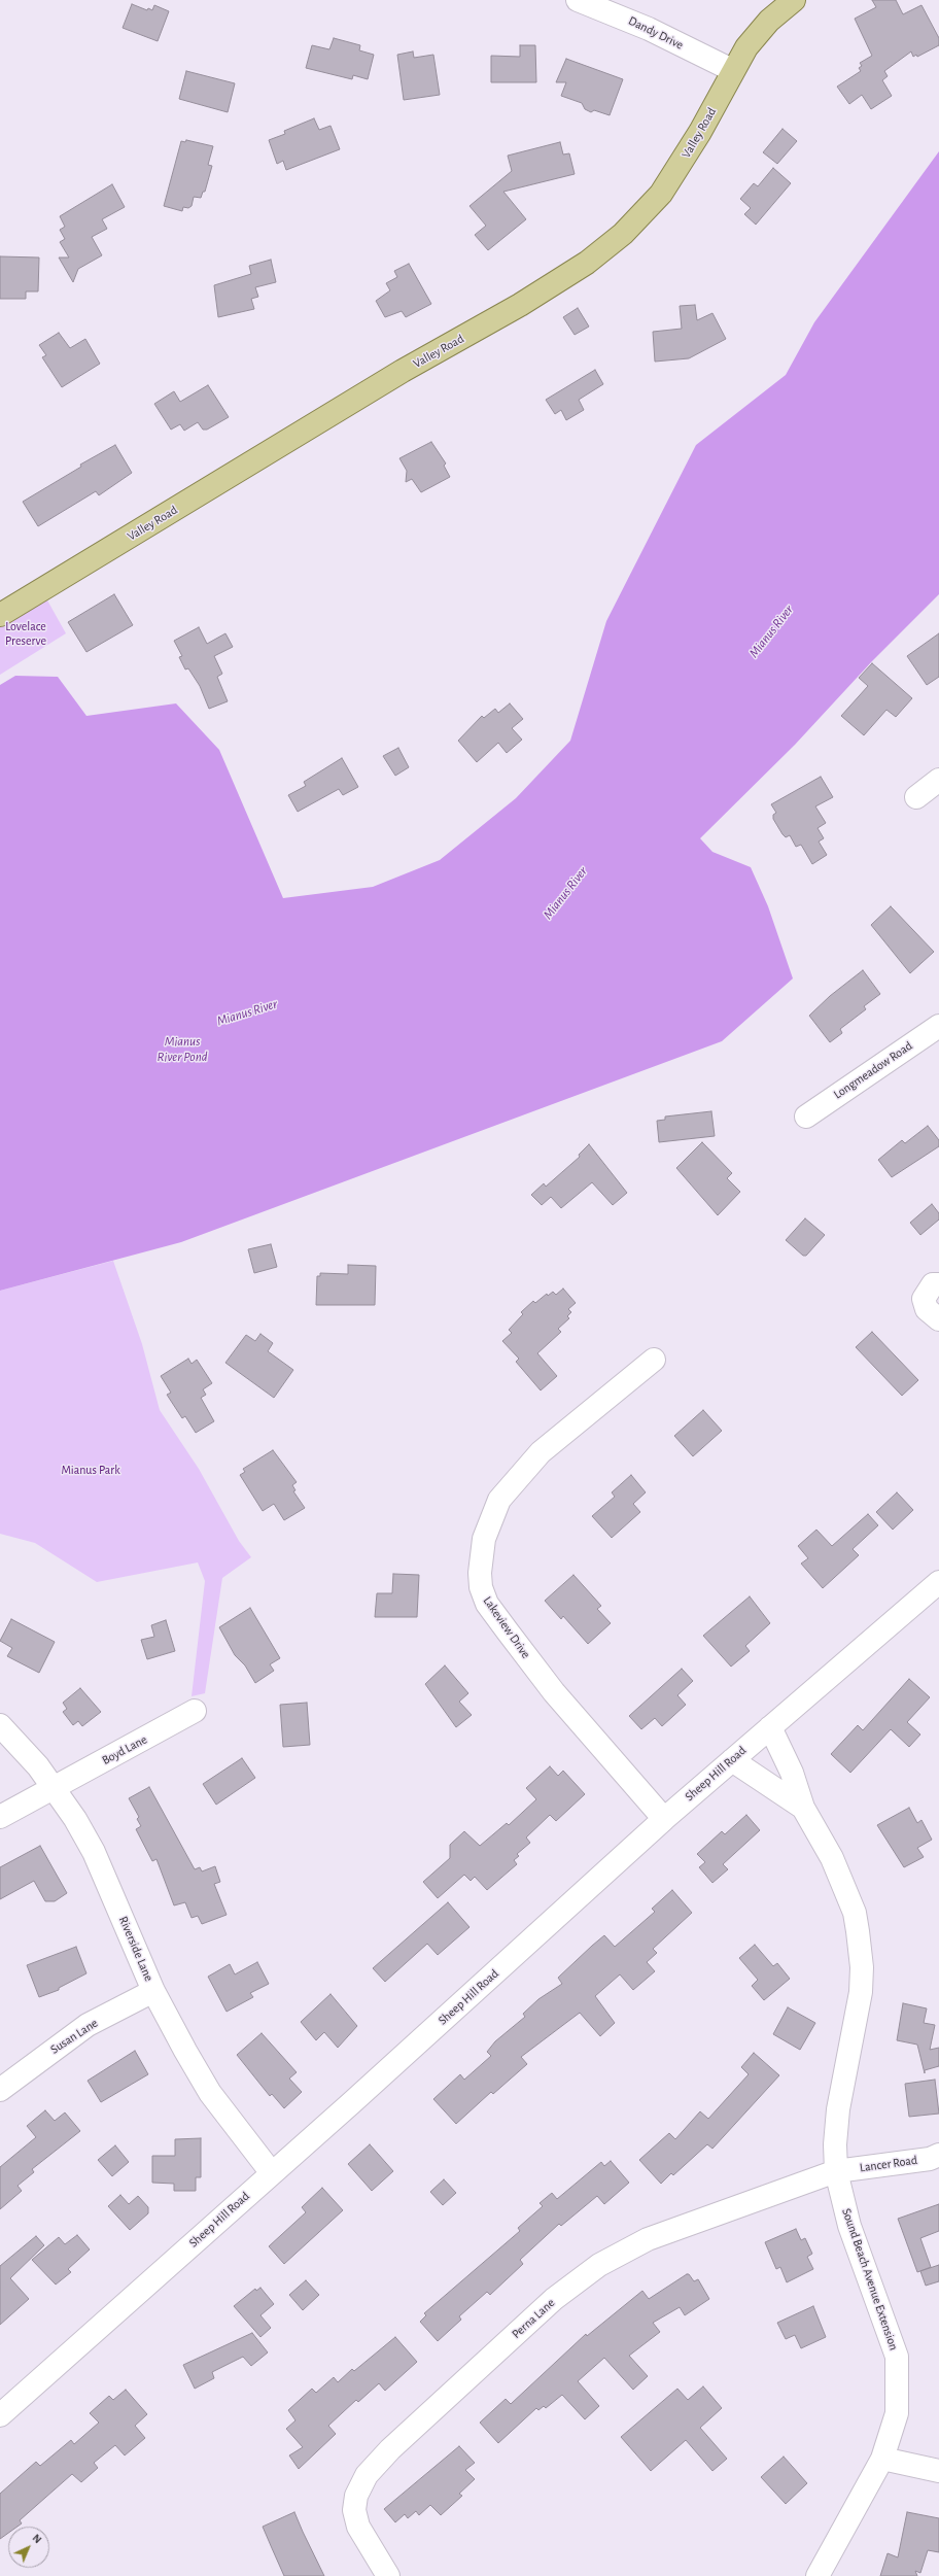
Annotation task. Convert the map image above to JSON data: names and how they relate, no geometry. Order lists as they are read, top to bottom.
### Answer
{
  "streets": {
    "main road": ["Valley Road"],
    "street": [
      "Dandy Drive",
      "Longmeadow Road",
      "Lakeview Drive",
      "Boyd Lane",
      "Sheep Hill Road",
      "Riverside Lane",
      "Susan Lane",
      "Lancer Road",
      "Sound Beach Avenue Extension",
      "Perna Lane"
    ]
  },
  "crossings": [
    ["Dandy Drive", "Valley Road"],
    ["Lakeview Drive", "Sheep Hill Road"],
    ["Boyd Lane", "Riverside Lane"],
    ["Sheep Hill Road", "Riverside Lane"],
    ["Sheep Hill Road", "Sound Beach Avenue Extension"],
    ["Riverside Lane", "Susan Lane"],
    ["Lancer Road", "Sound Beach Avenue Extension"],
    ["Lancer Road", "Perna Lane"],
    ["Sound Beach Avenue Extension", "Perna Lane"]
  ],
  "water": ["Mianus River", "Mianus River Pond"],
  "parks": ["Lovelace Preserve", "Mianus Park"],
  "north": "top right"
}
